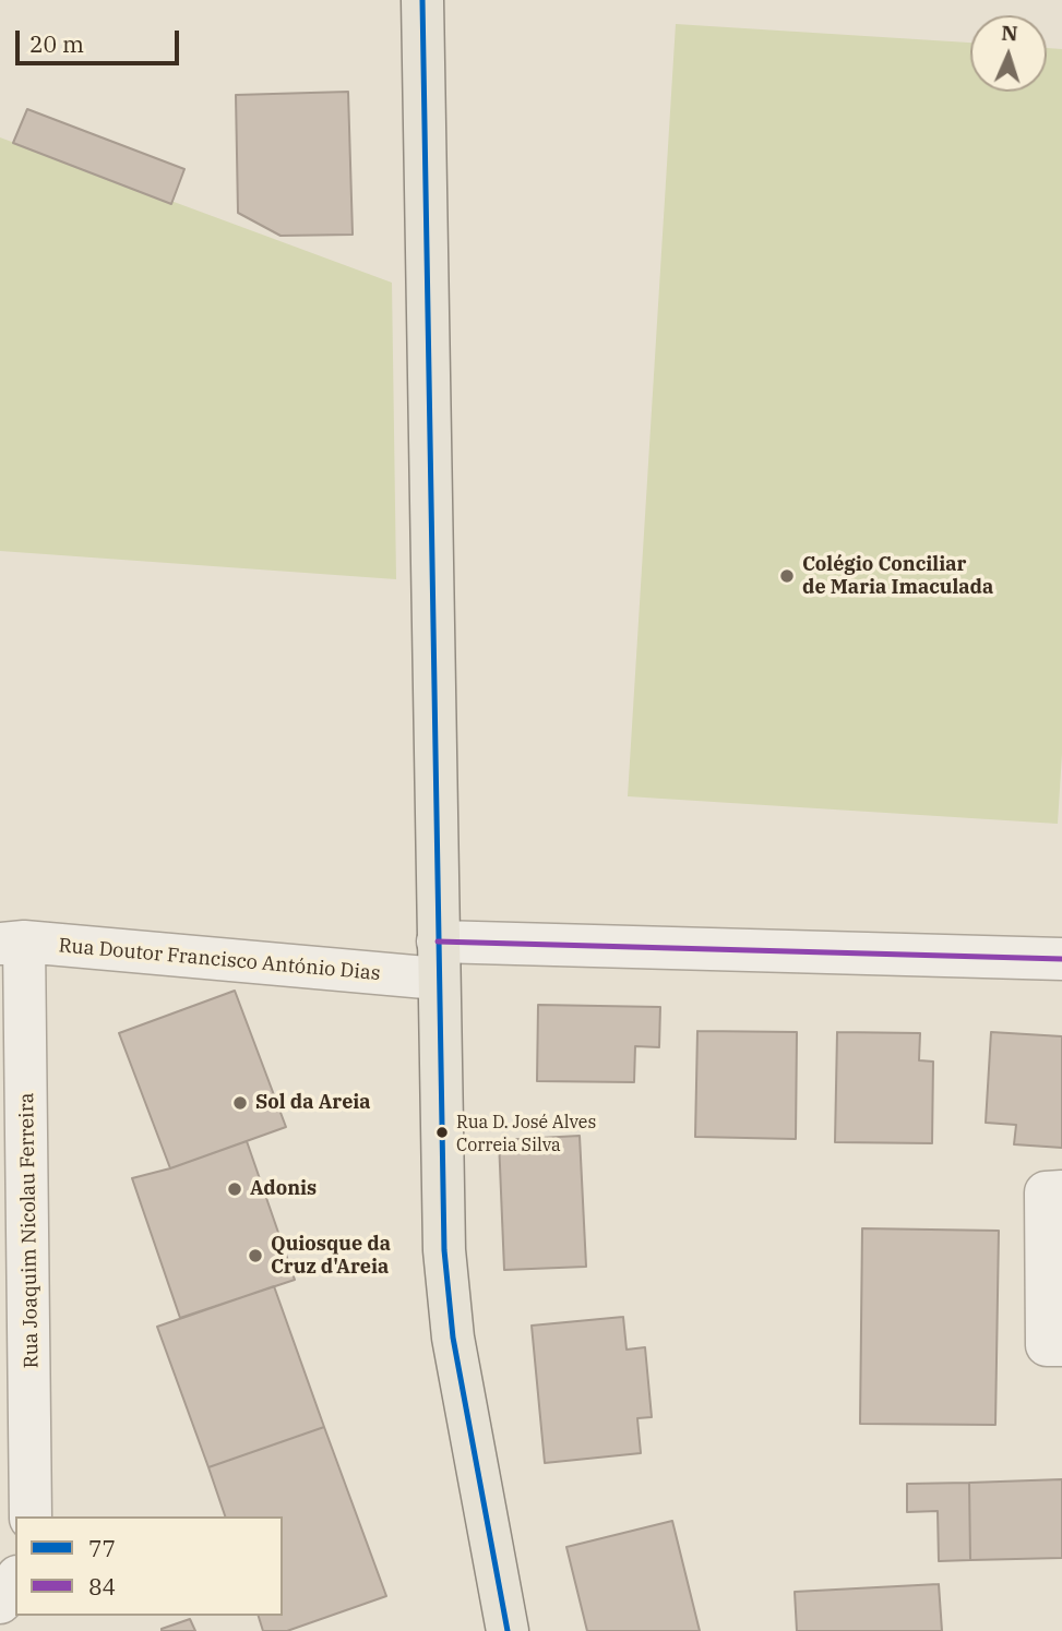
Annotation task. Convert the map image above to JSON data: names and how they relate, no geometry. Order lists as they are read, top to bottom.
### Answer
{
  "streets": {
    "street": ["Rua Doutor Francisco António Dias", "Rua Joaquim Nicolau Ferreira"]
  },
  "crossings": [
    ["Rua Doutor Francisco António Dias", "Rua Joaquim Nicolau Ferreira"]
  ],
  "places": [
    "Colégio Conciliar de Maria Imaculada",
    "Sol da Areia",
    "Rua D. José Alves Correia Silva",
    "Adonis",
    "Quiosque da Cruz d'Areia"
  ],
  "lines": ["transit line 77", "transit line 84"],
  "legend": ["77", "84"],
  "scale_bar": "20 m",
  "north": "top"
}
